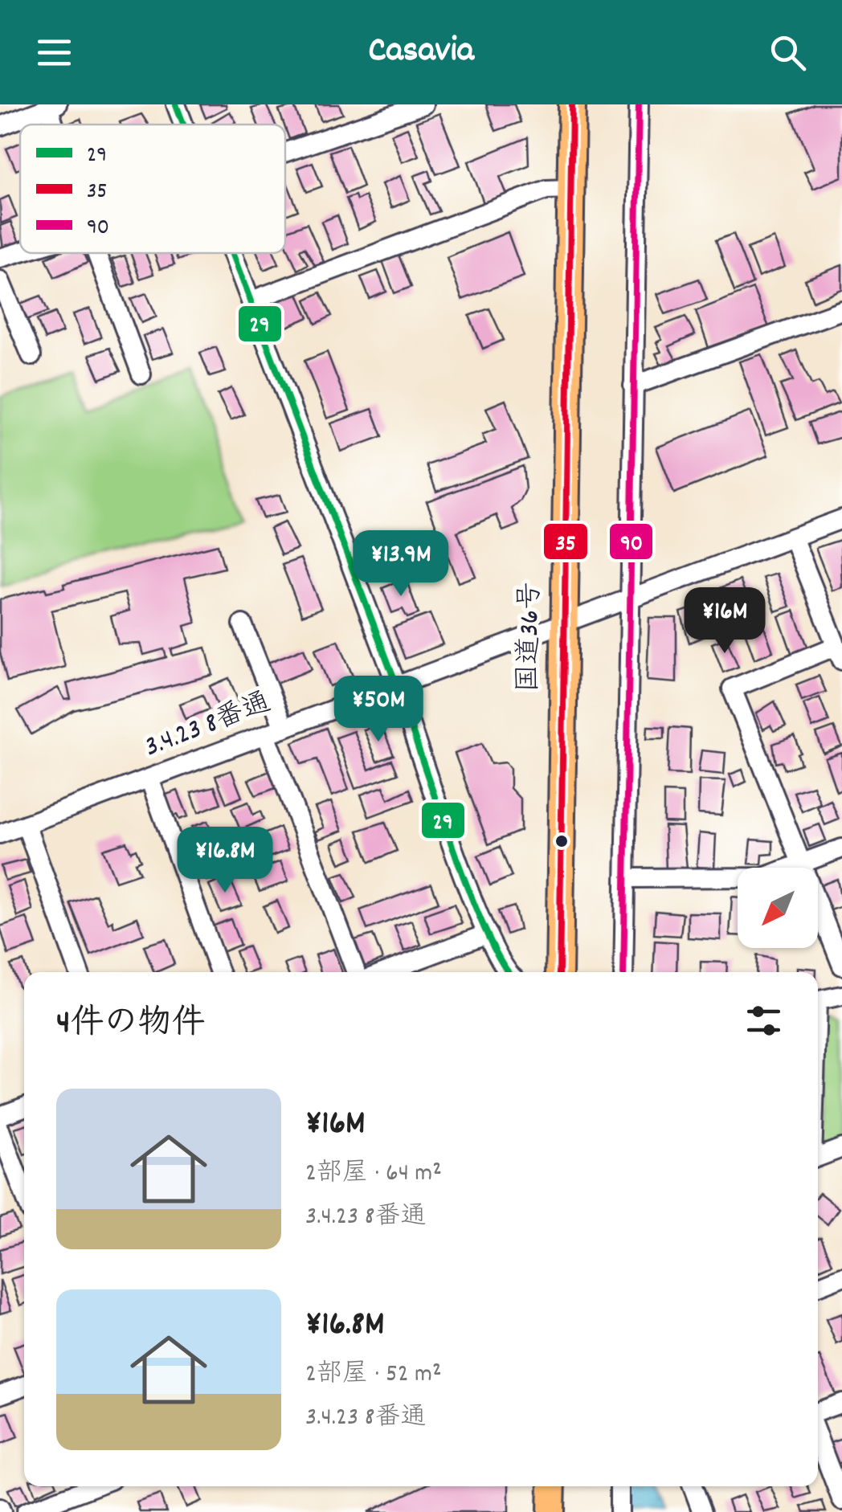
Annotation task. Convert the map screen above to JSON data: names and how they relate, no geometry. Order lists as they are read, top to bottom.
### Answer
{
  "streets": {
    "highway": ["国道36号"],
    "street": ["3.4.23 8番通"]
  },
  "crossings": [
    ["国道36号", "3.4.23 8番通"]
  ],
  "lines": ["transit line 29", "transit line 35", "transit line 90"],
  "legend": ["29", "35", "90"],
  "north": "bottom left",
  "page": {
    "header": "Casavia",
    "price": [
      "¥13.9M",
      "¥16M",
      "¥50M",
      "¥16.8M"
    ],
    "heading": "4件の物件",
    "list": [
      {
        "name": "¥16M",
        "note": "2部屋 · 64 m² · 3.4.23 8番通"
      },
      {
        "name": "¥16.8M",
        "note": "2部屋 · 52 m² · 3.4.23 8番通"
      }
    ]
  }
}
